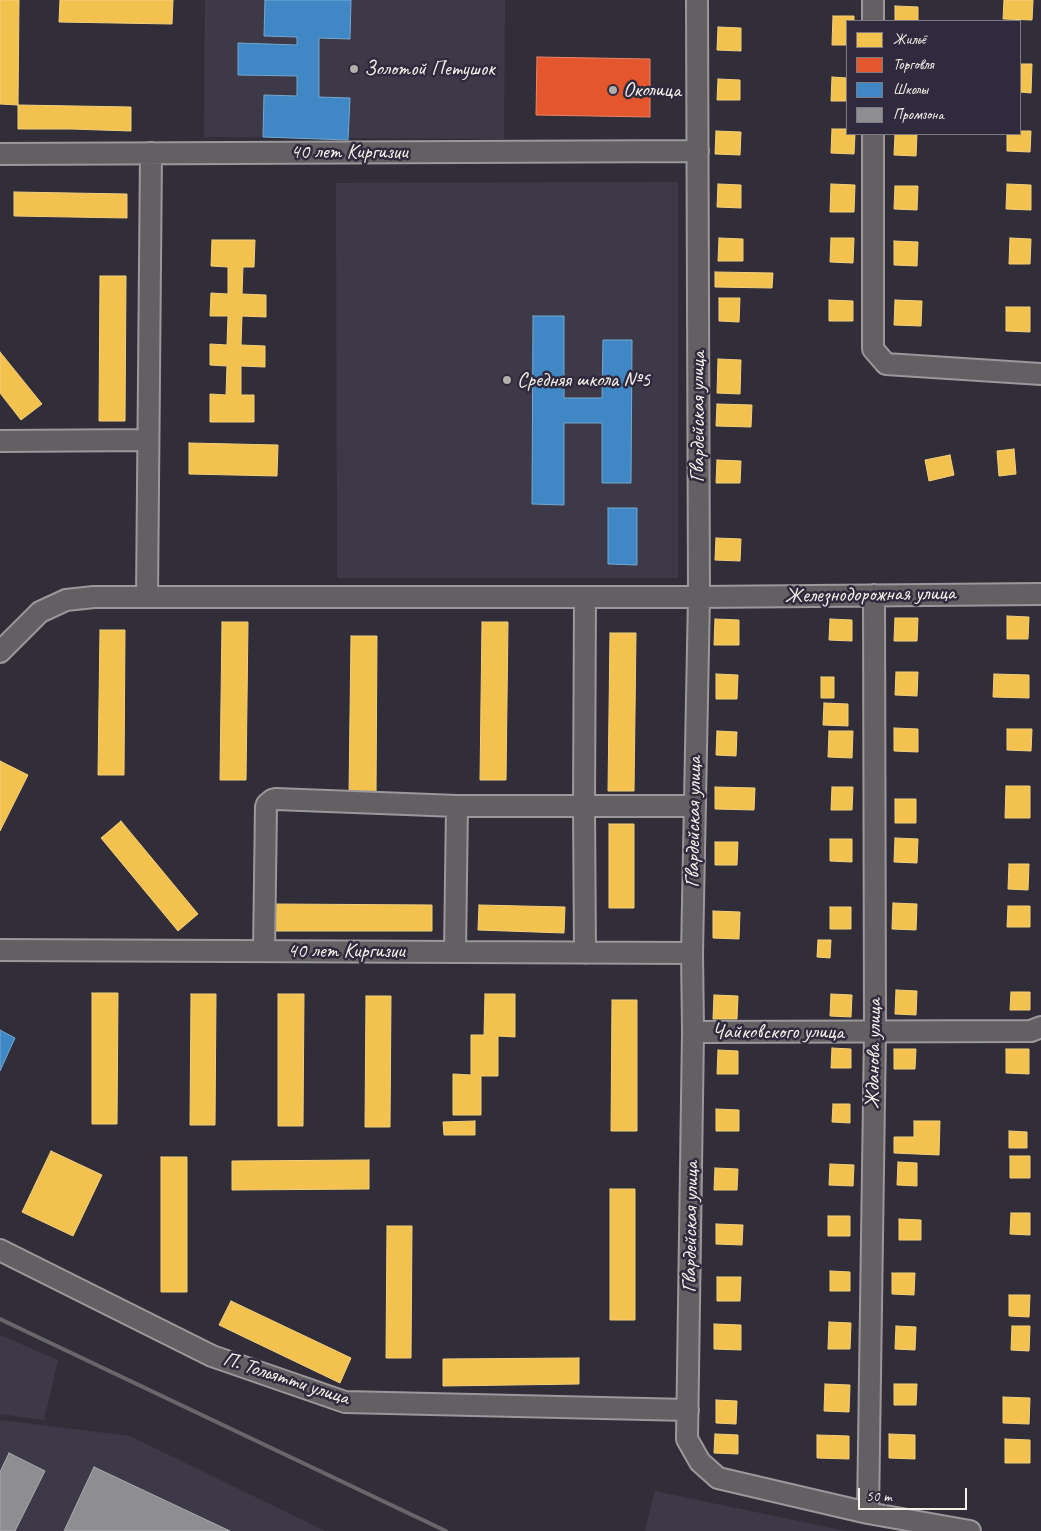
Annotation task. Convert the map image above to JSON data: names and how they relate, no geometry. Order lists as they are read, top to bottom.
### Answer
{
  "streets": {
    "street": [
      "40 лет Киргизии",
      "Гвардейская улица",
      "Железнодорожная улица",
      "Чайковского улица",
      "Жданова улица",
      "П. Тольятти улица"
    ]
  },
  "crossings": [
    ["40 лет Киргизии", "Гвардейская улица"],
    ["Гвардейская улица", "Железнодорожная улица"],
    ["Гвардейская улица", "Чайковского улица"],
    ["Гвардейская улица", "Жданова улица"],
    ["Гвардейская улица", "П. Тольятти улица"],
    ["Железнодорожная улица", "Жданова улица"],
    ["Чайковского улица", "Жданова улица"]
  ],
  "places": ["Золотой Петушок", "Околица", "Средняя школа №5"],
  "legend": [
    "Жильё",
    "Торговля",
    "Школы",
    "Промзона"
  ],
  "scale_bar": "50 m"
}
